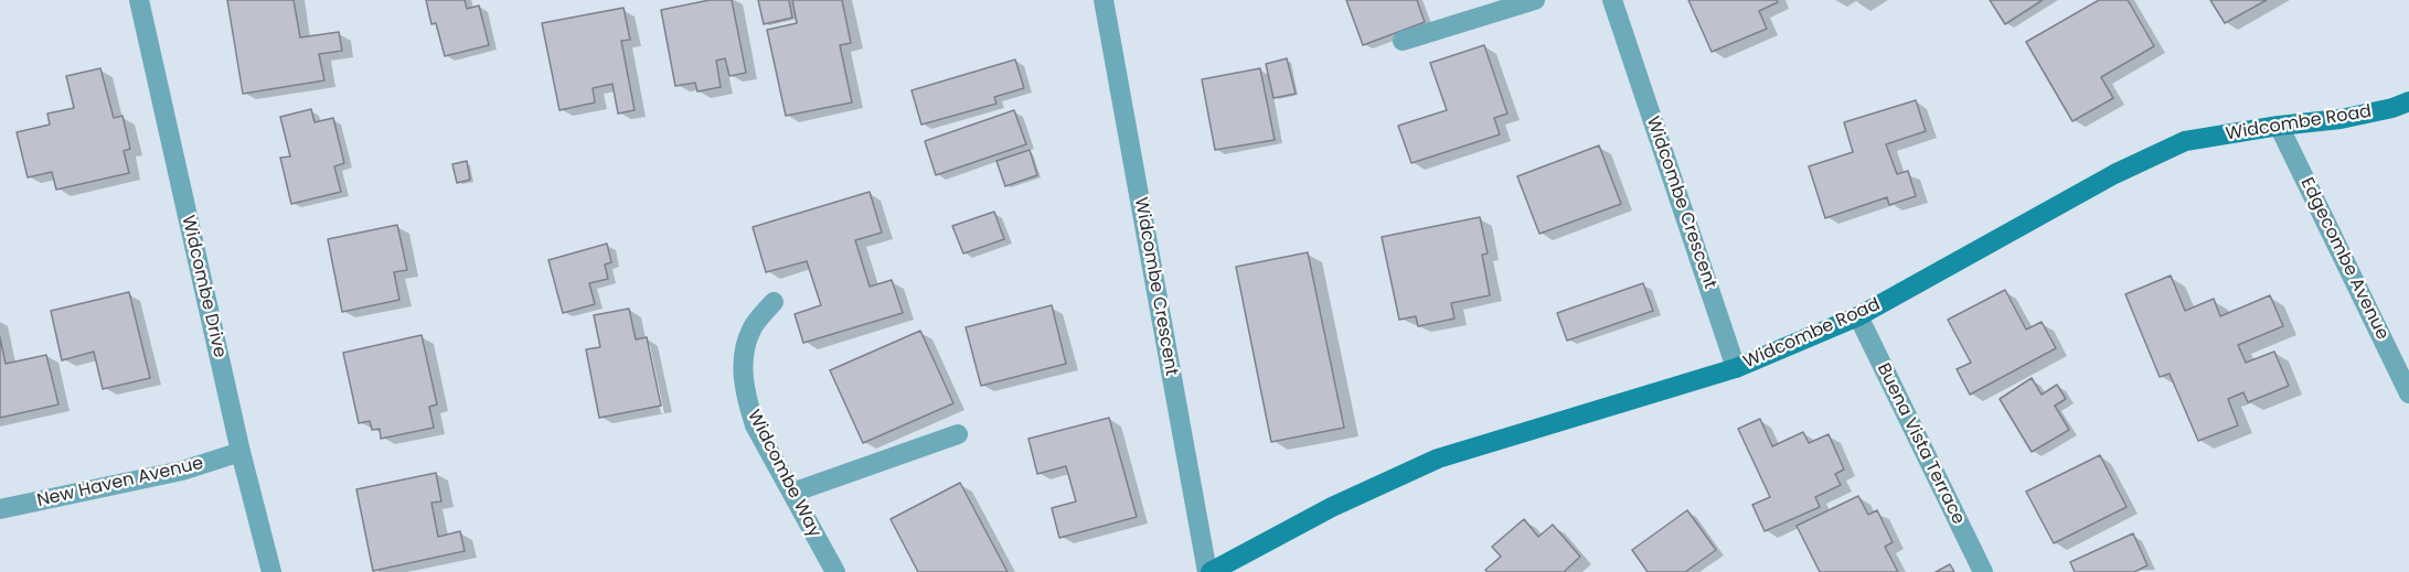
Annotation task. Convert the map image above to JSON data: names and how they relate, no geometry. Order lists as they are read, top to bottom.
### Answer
{
  "streets": {
    "street": [
      "Widcombe Road",
      "Widcombe Crescent",
      "Edgecombe Avenue",
      "Widcombe Drive",
      "Buena Vista Terrace",
      "Widcombe Way",
      "New Haven Avenue"
    ]
  },
  "crossings": [
    ["Widcombe Road", "Widcombe Crescent"],
    ["Widcombe Road", "Edgecombe Avenue"],
    ["Widcombe Road", "Buena Vista Terrace"],
    ["Widcombe Drive", "New Haven Avenue"]
  ]
}
